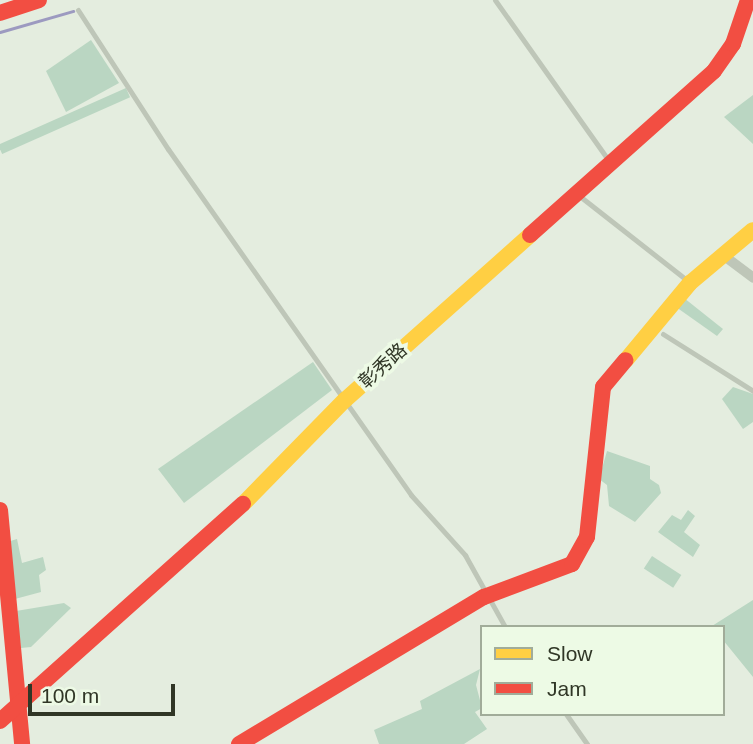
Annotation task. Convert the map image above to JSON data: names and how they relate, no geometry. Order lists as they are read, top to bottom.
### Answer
{
  "streets": {
    "main road": ["彰秀路"]
  },
  "legend": ["Slow", "Jam"],
  "scale_bar": "100 m"
}
